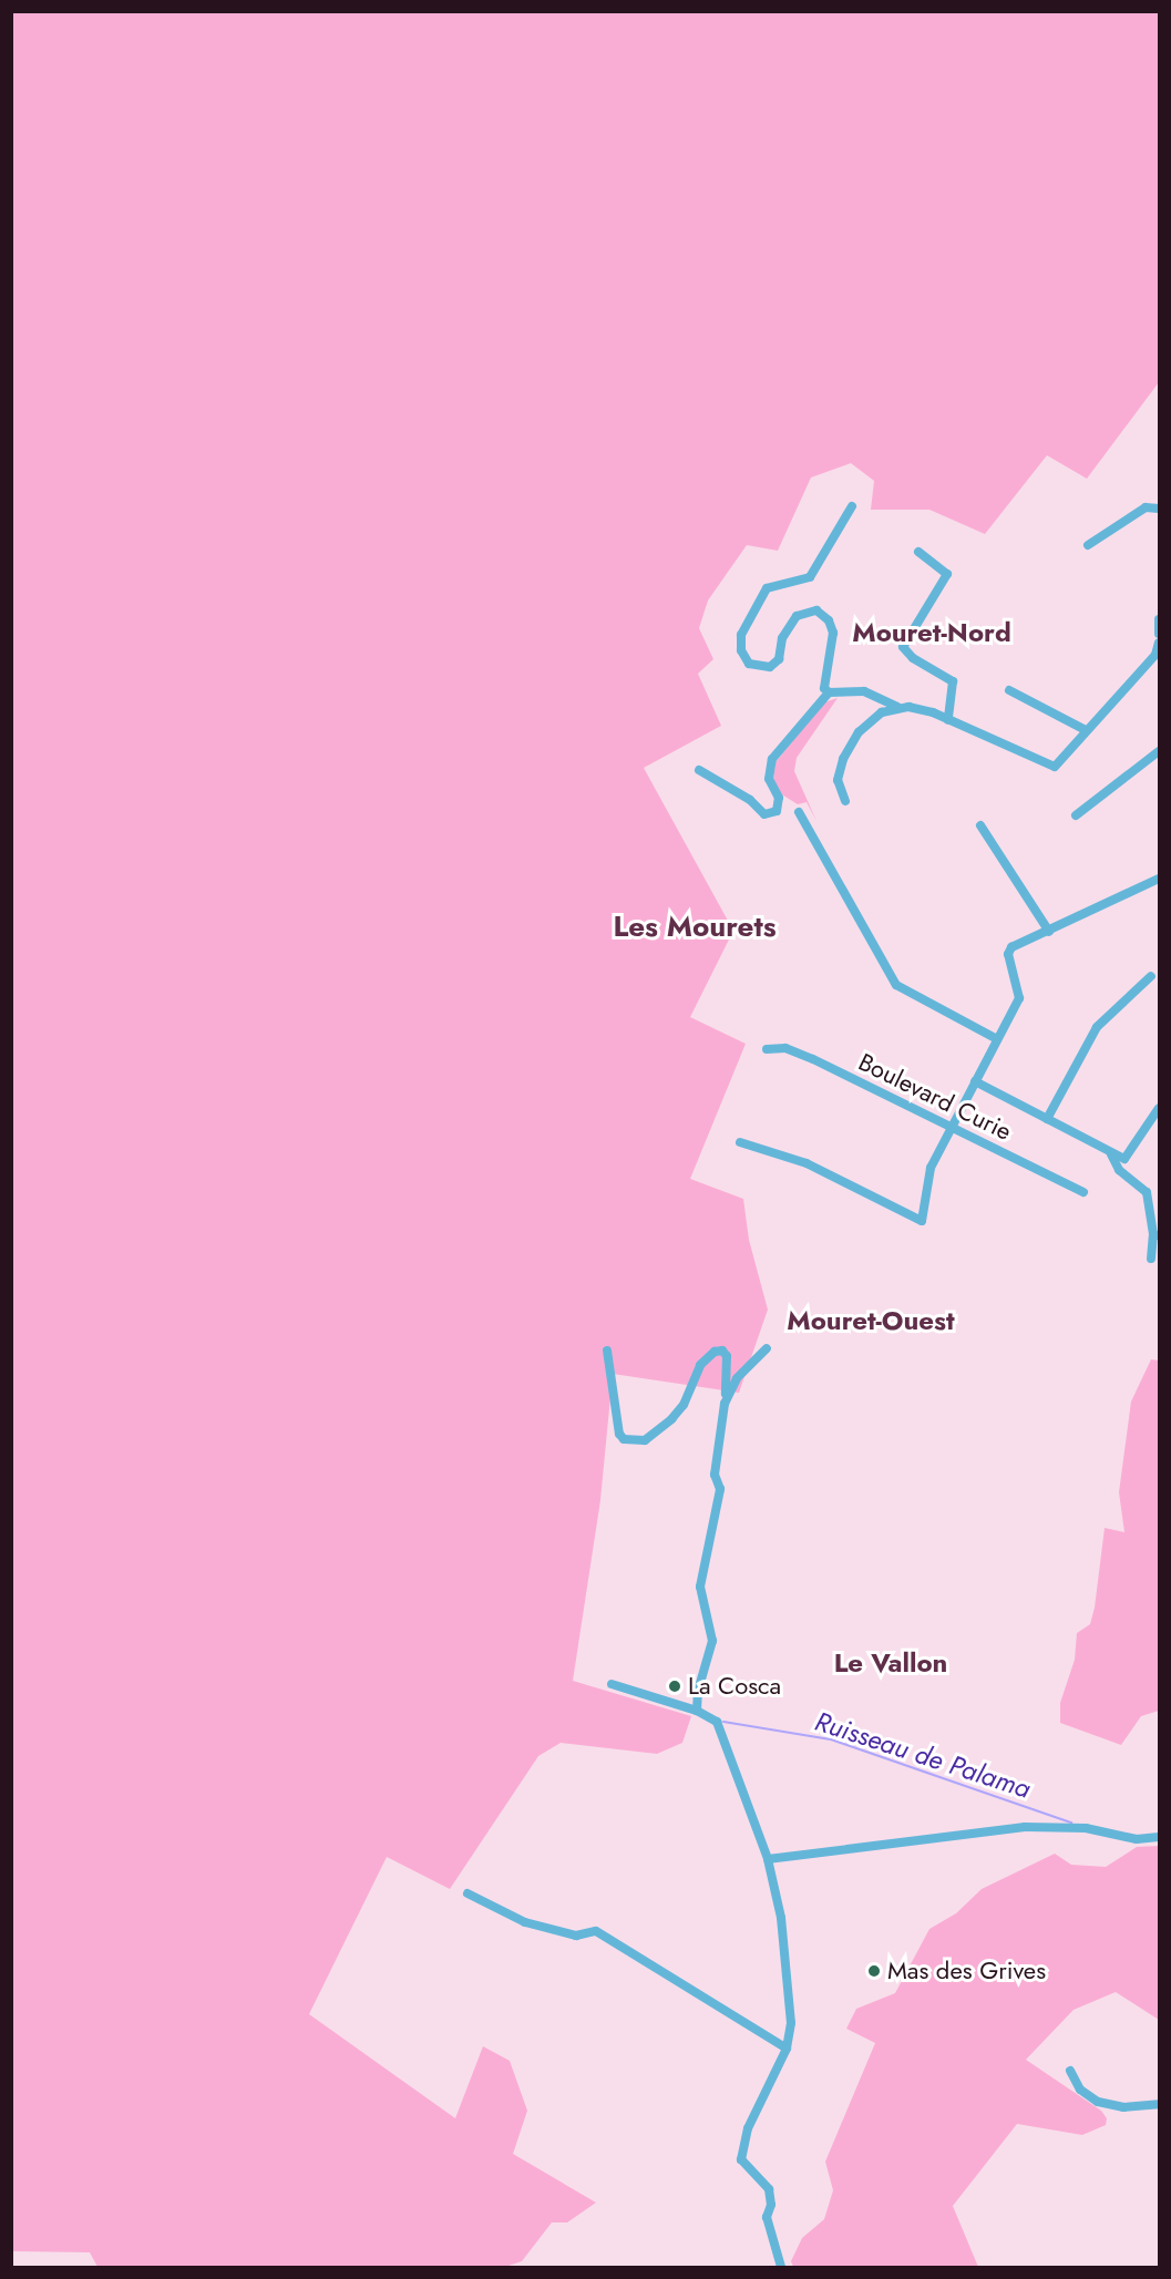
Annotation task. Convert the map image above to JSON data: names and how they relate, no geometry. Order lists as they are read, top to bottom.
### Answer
{
  "streets": {
    "street": ["Boulevard Curie"]
  },
  "districts": [
    "Mouret-Nord",
    "Les Mourets",
    "Mouret-Ouest",
    "Le Vallon"
  ],
  "water": ["Ruisseau de Palama"],
  "places": ["La Cosca", "Mas des Grives"]
}
